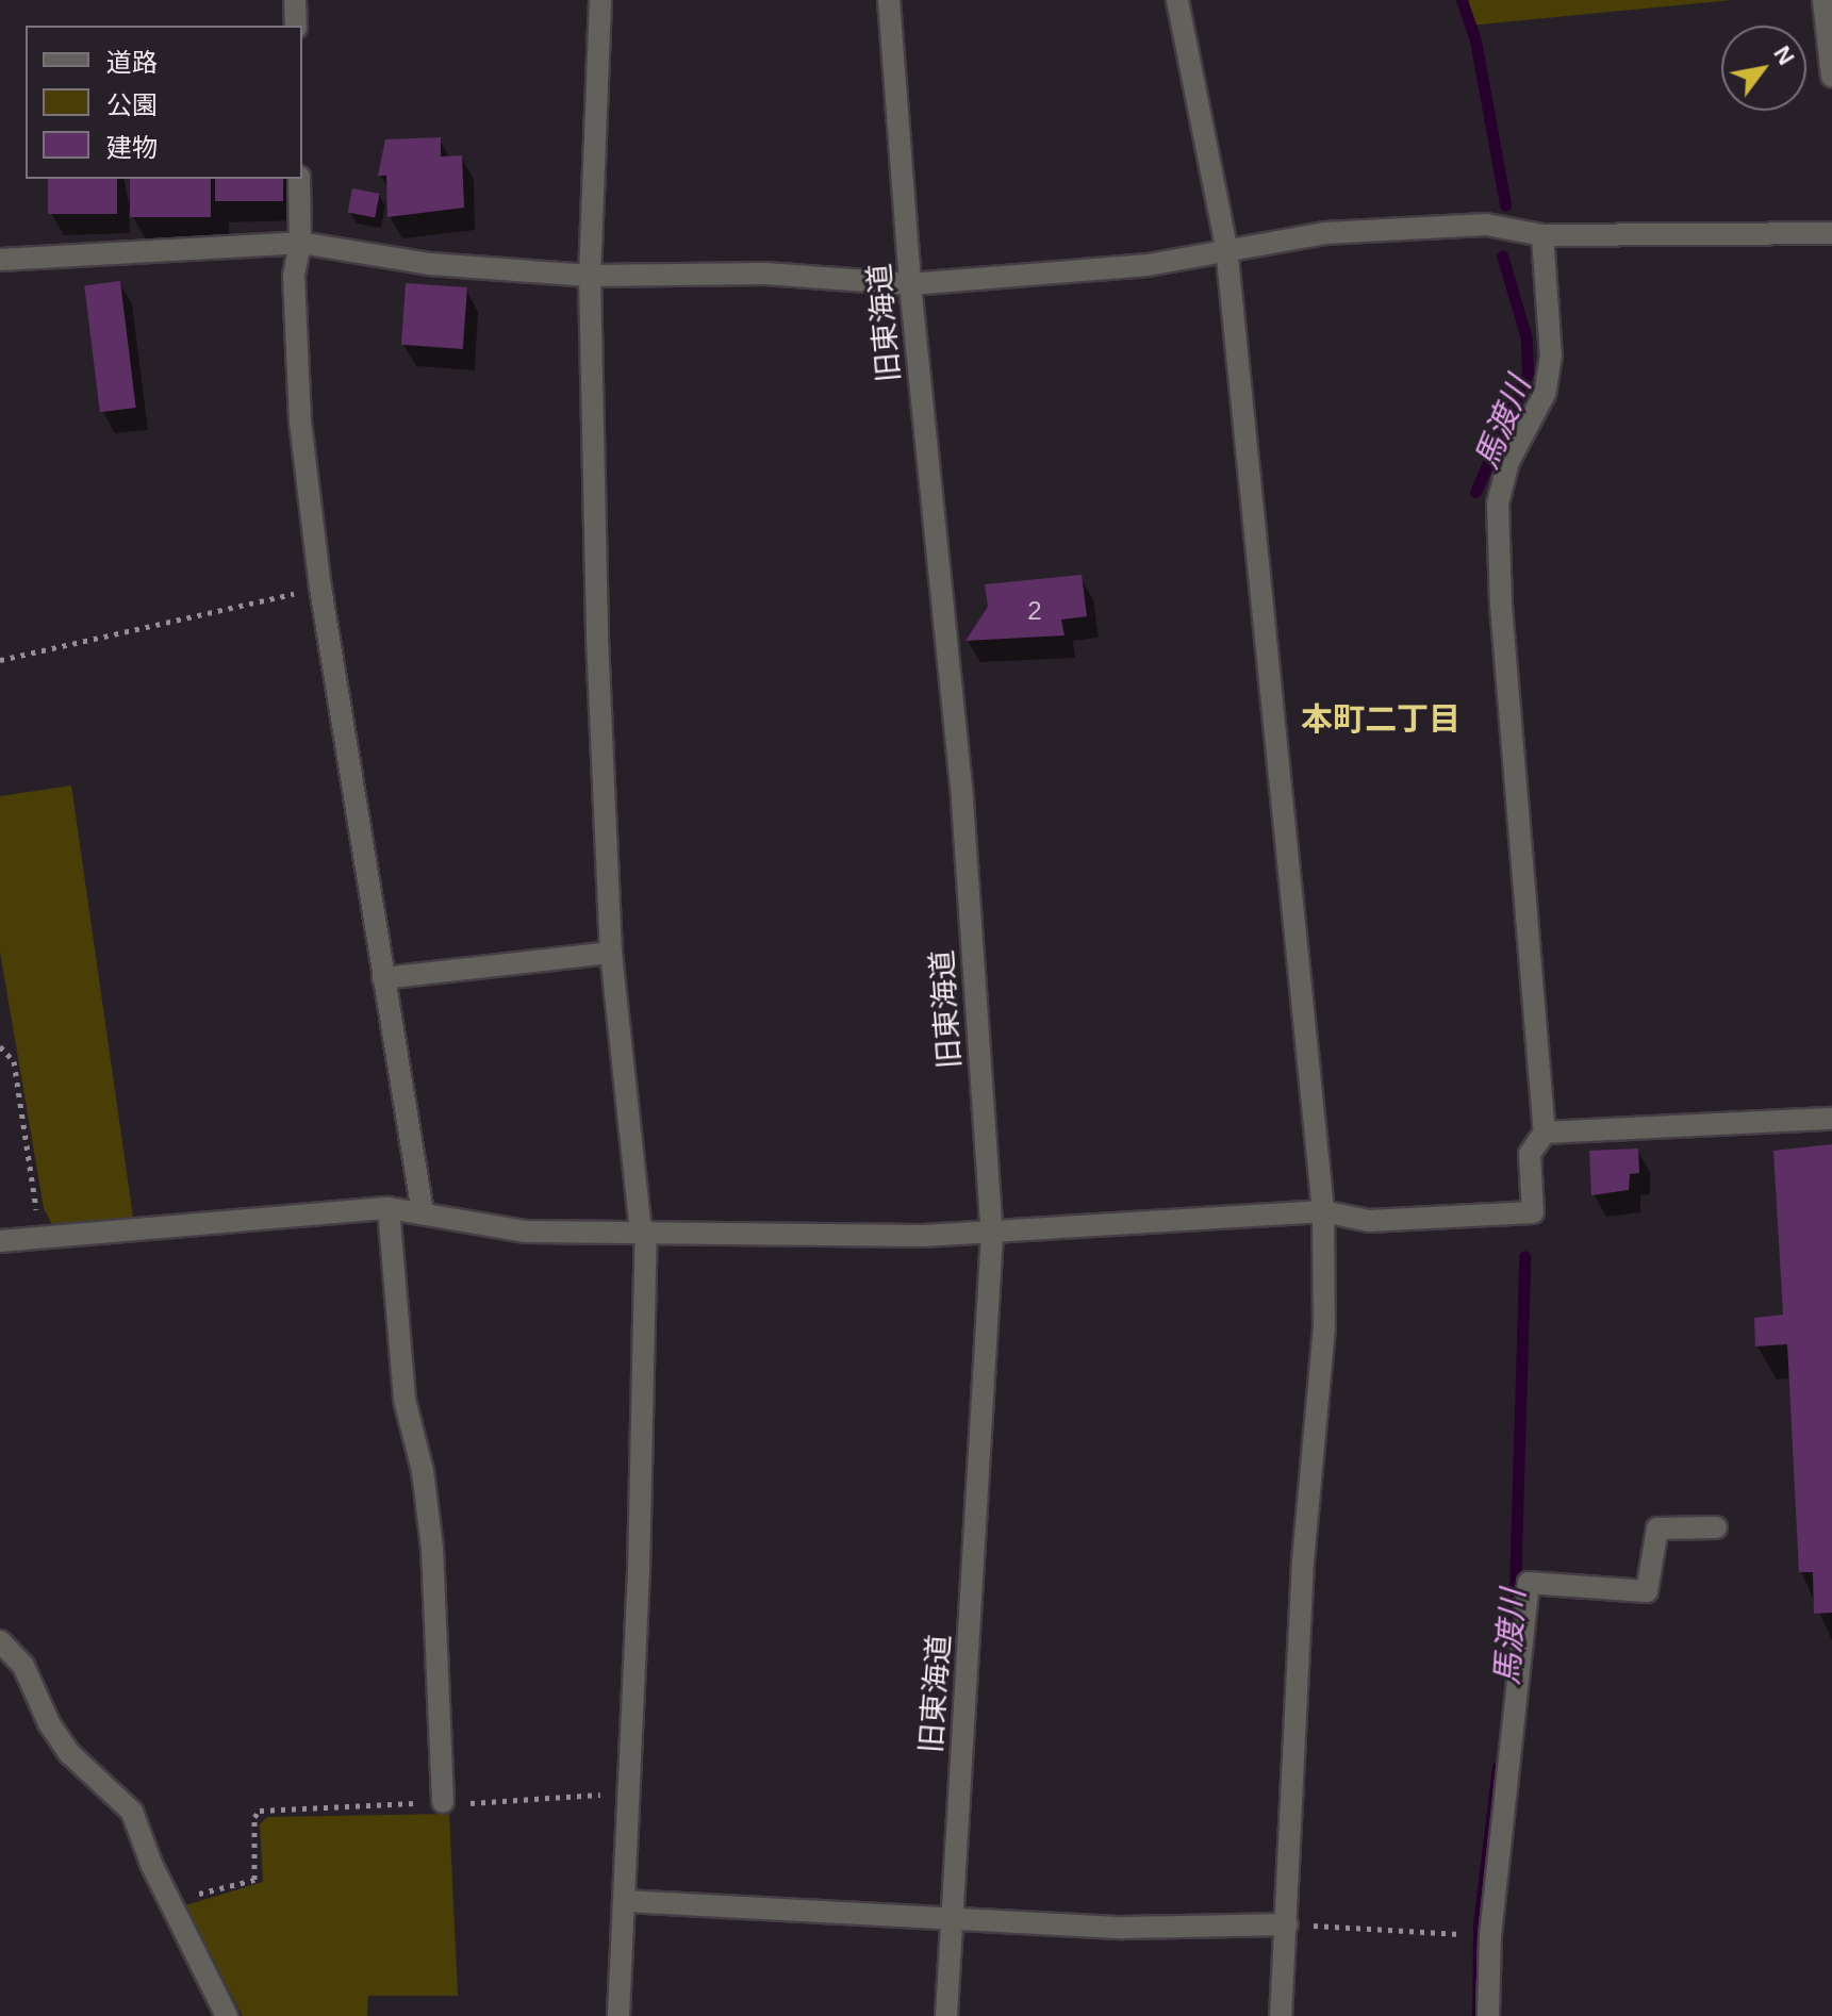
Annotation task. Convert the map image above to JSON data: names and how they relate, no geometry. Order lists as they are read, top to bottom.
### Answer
{
  "streets": {
    "street": ["旧東海道"]
  },
  "districts": ["本町二丁目"],
  "water": ["馬渡川"],
  "house_numbers": ["2"],
  "legend": ["道路", "公園", "建物"],
  "north": "top right"
}
